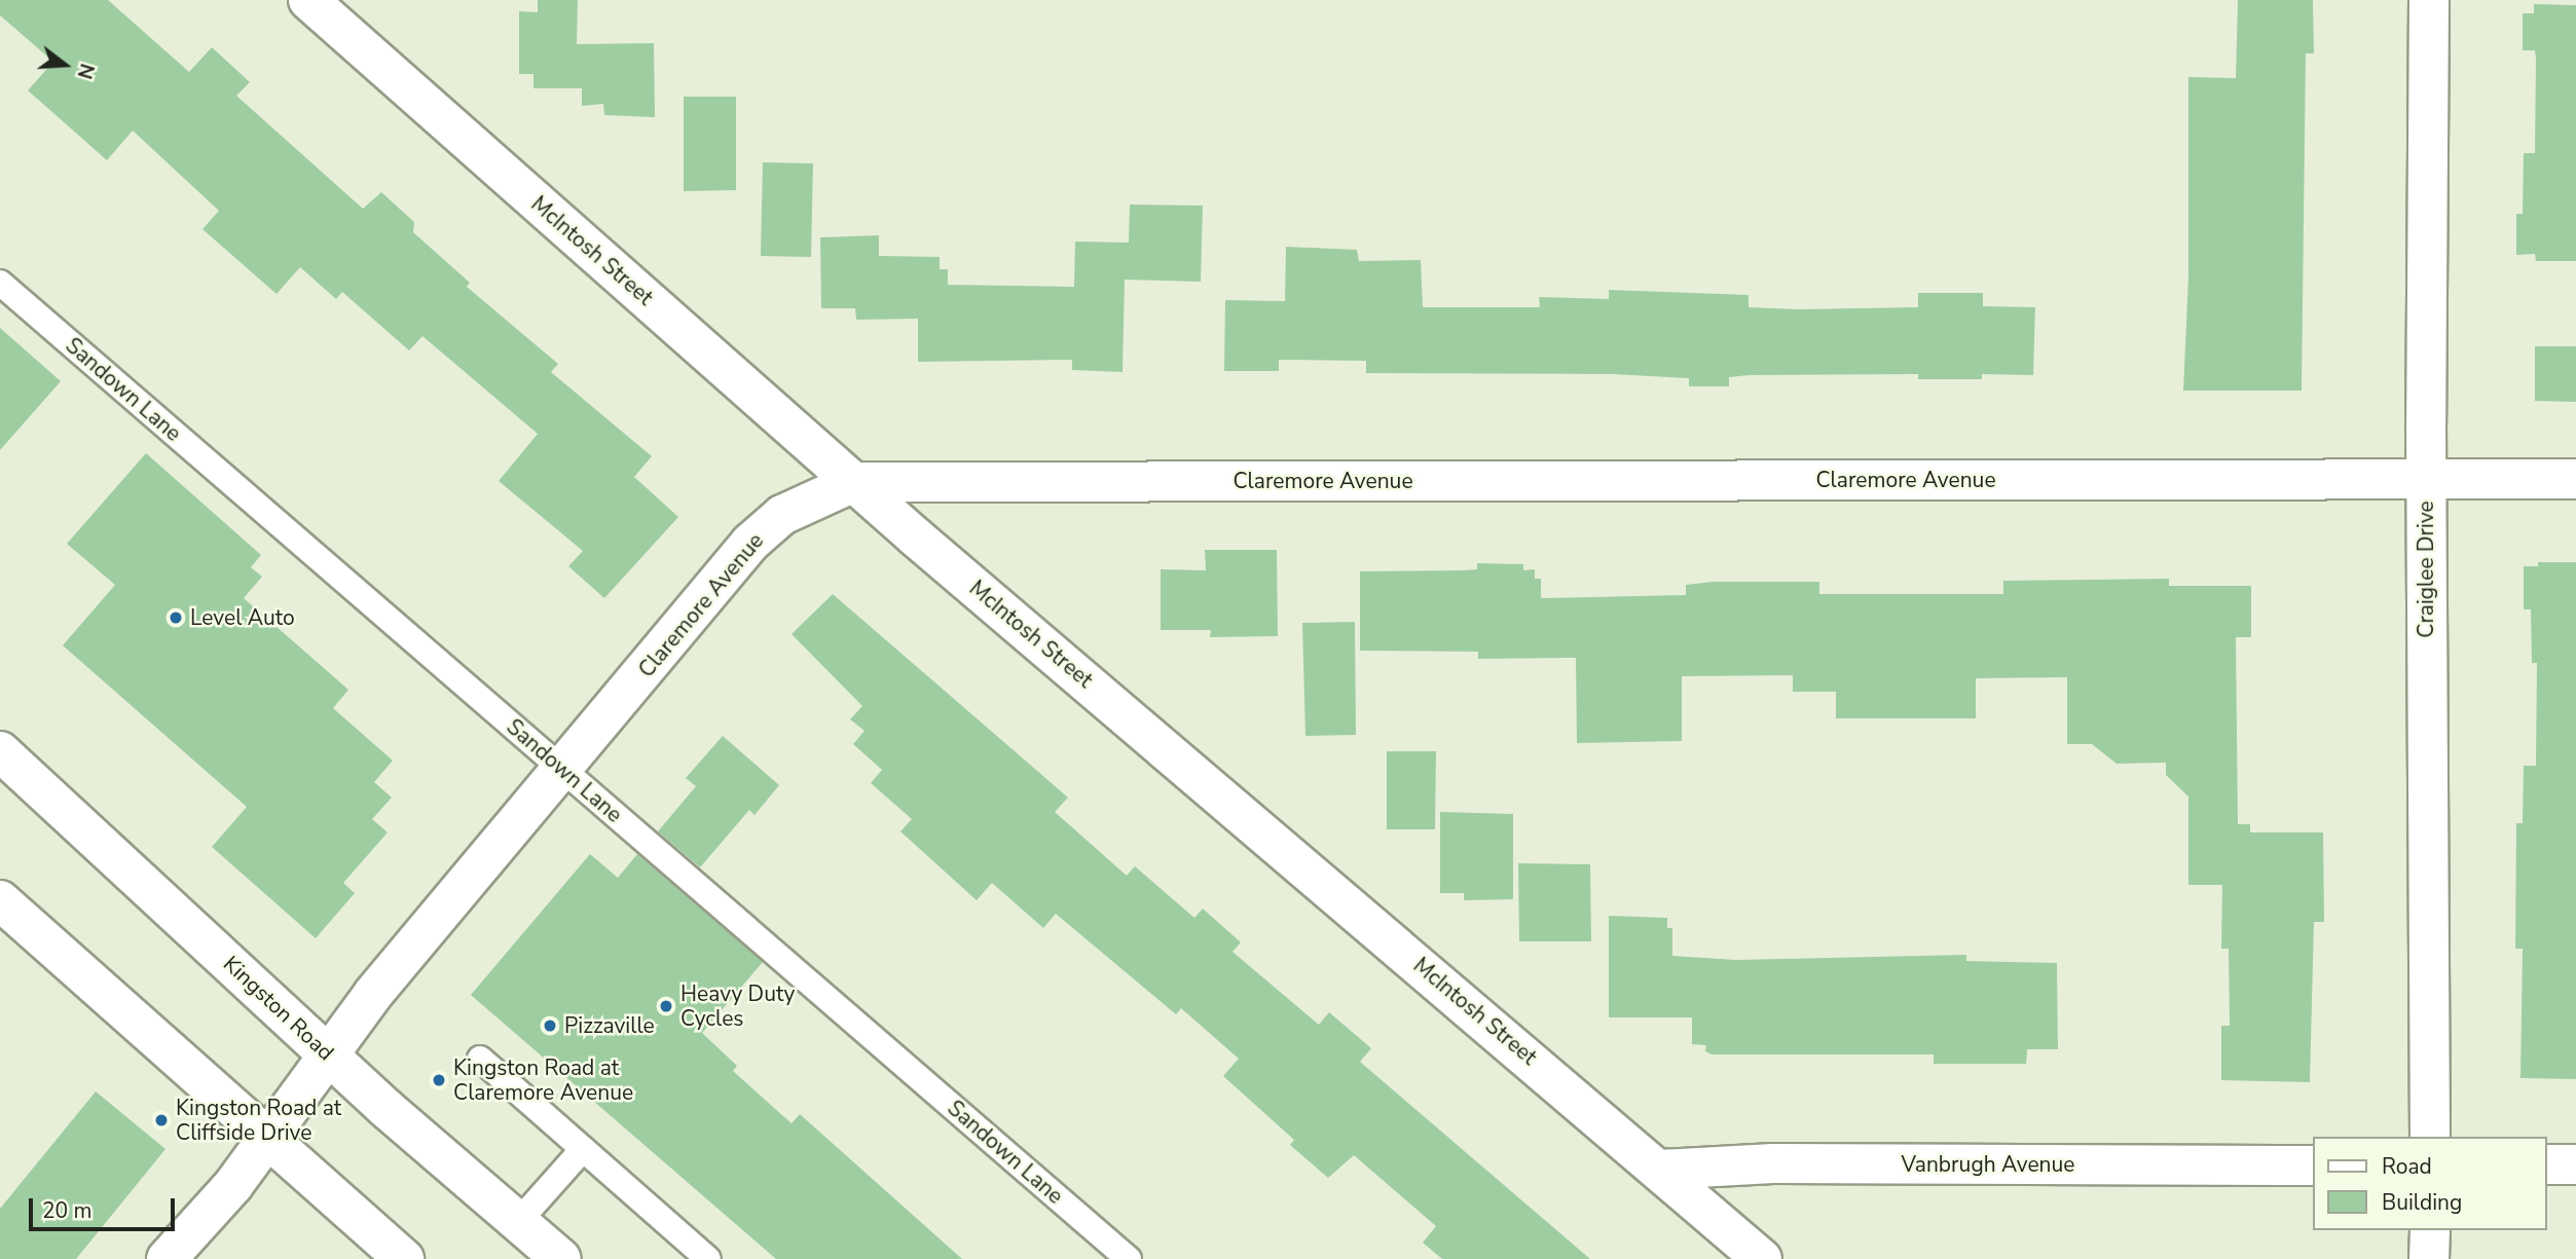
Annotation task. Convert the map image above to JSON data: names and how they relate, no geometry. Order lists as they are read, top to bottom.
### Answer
{
  "streets": {
    "street": [
      "McIntosh Street",
      "Claremore Avenue",
      "Craiglee Drive",
      "Kingston Road",
      "Vanbrugh Avenue"
    ],
    "lane": ["Sandown Lane"]
  },
  "crossings": [
    ["McIntosh Street", "Claremore Avenue"],
    ["McIntosh Street", "Vanbrugh Avenue"],
    ["Sandown Lane", "Claremore Avenue"],
    ["Claremore Avenue", "Craiglee Drive"],
    ["Claremore Avenue", "Kingston Road"]
  ],
  "places": [
    "Level Auto",
    "Heavy Duty Cycles",
    "Pizzaville",
    "Kingston Road at Claremore Avenue",
    "Kingston Road at Cliffside Drive"
  ],
  "legend": ["Road", "Building"],
  "scale_bar": "20 m",
  "north": "right"
}
